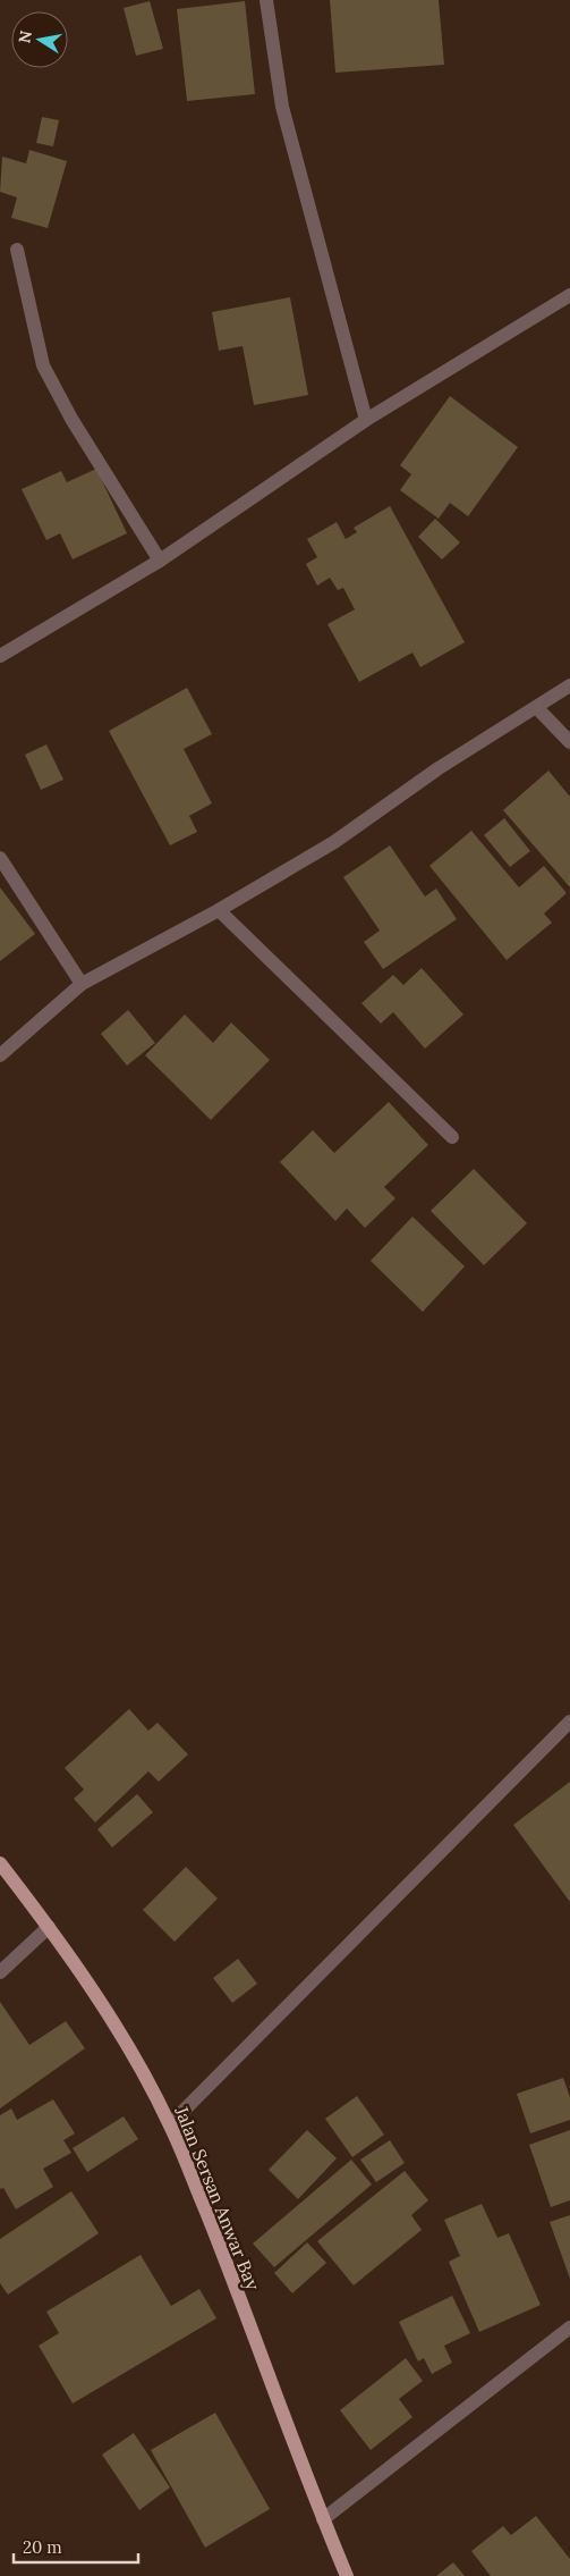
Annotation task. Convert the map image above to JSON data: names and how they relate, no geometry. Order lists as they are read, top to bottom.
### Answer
{
  "streets": {
    "main road": ["Jalan Sersan Anwar Bay"]
  },
  "scale_bar": "20 m",
  "north": "left"
}
